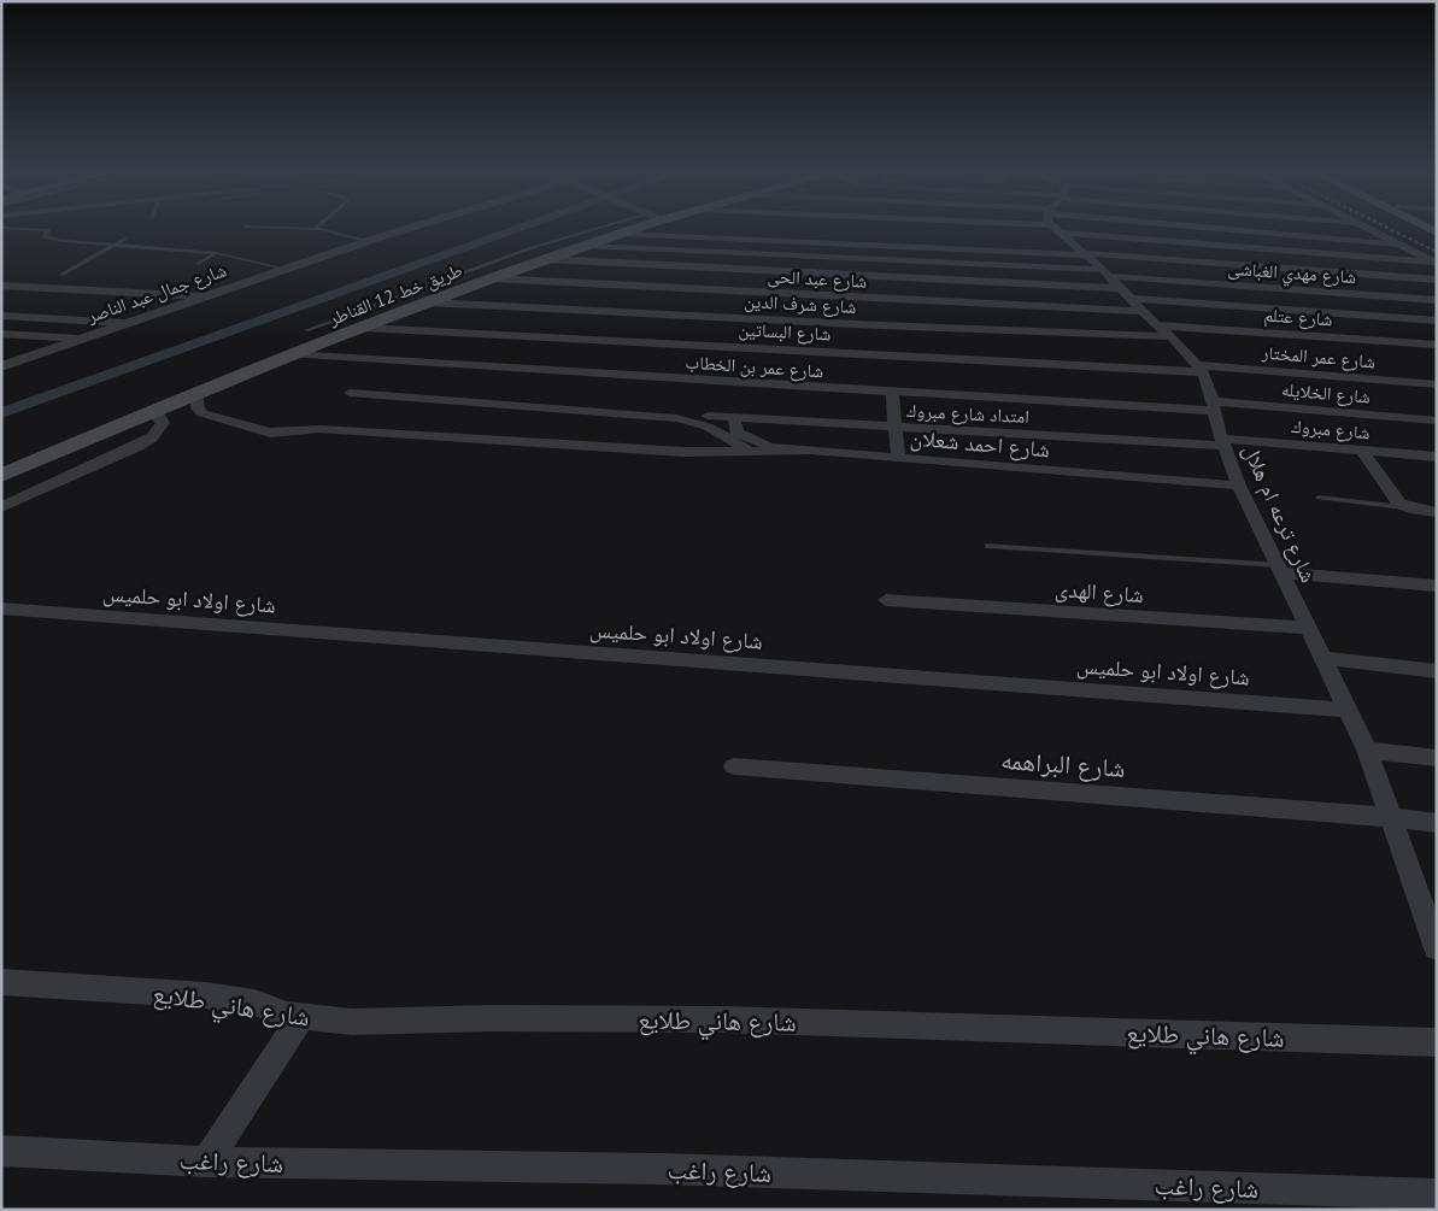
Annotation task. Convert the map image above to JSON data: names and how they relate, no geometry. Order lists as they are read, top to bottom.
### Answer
{
  "streets": {
    "main road": ["طريق خط 12 القناطر"],
    "street": [
      "شارع مهدي الغباشى",
      "شارع عبد الحى",
      "شارع جمال عبد الناصر",
      "شارع شرف الدين",
      "شارع عتلم",
      "شارع البساتين",
      "شارع عمر المختار",
      "شارع عمر بن الخطاب",
      "شارع الخلايله",
      "امتداد شارع مبروك",
      "شارع مبروك",
      "شارع احمد شعلان",
      "شارع ترعه ام هلال",
      "شارع الهدى",
      "شارع اولاد ابو حلميس",
      "شارع البراهمه",
      "شارع هاني طلايع",
      "شارع راغب"
    ]
  },
  "crossings": [
    ["شارع مهدي الغباشى", "طريق خط 12 القناطر"],
    ["شارع مهدي الغباشى", "شارع ترعه ام هلال"],
    ["شارع عبد الحى", "طريق خط 12 القناطر"],
    ["شارع عبد الحى", "شارع ترعه ام هلال"],
    ["طريق خط 12 القناطر", "شارع شرف الدين"],
    ["طريق خط 12 القناطر", "شارع البساتين"],
    ["طريق خط 12 القناطر", "شارع عمر بن الخطاب"],
    ["شارع شرف الدين", "شارع ترعه ام هلال"],
    ["شارع عتلم", "شارع ترعه ام هلال"],
    ["شارع البساتين", "شارع عمر المختار"],
    ["شارع البساتين", "شارع ترعه ام هلال"],
    ["شارع عمر المختار", "شارع ترعه ام هلال"],
    ["شارع عمر بن الخطاب", "شارع الخلايله"],
    ["شارع عمر بن الخطاب", "شارع ترعه ام هلال"],
    ["شارع الخلايله", "شارع ترعه ام هلال"],
    ["امتداد شارع مبروك", "شارع مبروك"],
    ["امتداد شارع مبروك", "شارع احمد شعلان"],
    ["امتداد شارع مبروك", "شارع ترعه ام هلال"],
    ["شارع مبروك", "شارع ترعه ام هلال"],
    ["شارع احمد شعلان", "شارع ترعه ام هلال"],
    ["شارع ترعه ام هلال", "شارع الهدى"],
    ["شارع ترعه ام هلال", "شارع اولاد ابو حلميس"],
    ["شارع ترعه ام هلال", "شارع البراهمه"]
  ]
}
